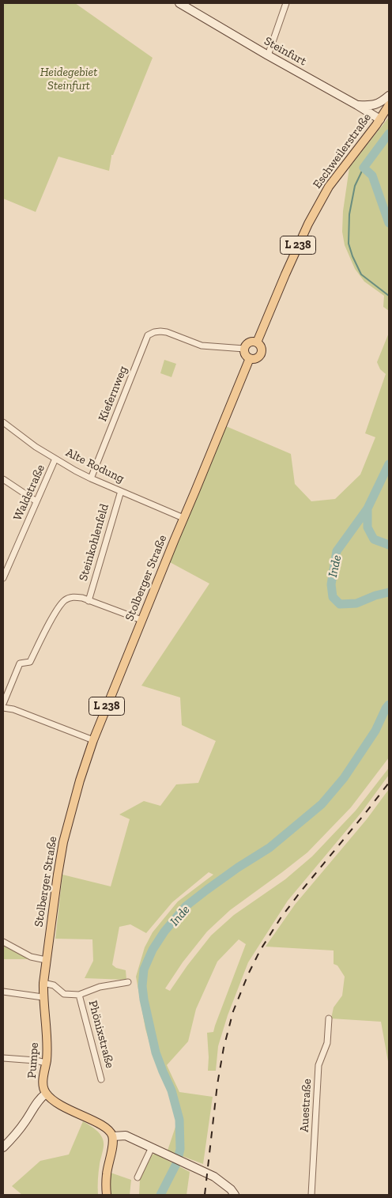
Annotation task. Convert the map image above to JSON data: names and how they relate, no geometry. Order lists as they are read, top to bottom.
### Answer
{
  "streets": {
    "main road": [
      "Eschweilerstraße",
      "L 238",
      "Stolberger Straße",
      "Pumpe"
    ],
    "street": [
      "Steinfurt",
      "Kiefernweg",
      "Alte Rodung",
      "Waldstraße",
      "Steinkohlenfeld",
      "Phönixstraße",
      "Auestraße"
    ]
  },
  "crossings": [
    ["Steinfurt", "Eschweilerstraße"],
    ["Eschweilerstraße", "L 238"],
    ["Eschweilerstraße", "Kiefernweg"],
    ["Eschweilerstraße", "Stolberger Straße"],
    ["L 238", "Kiefernweg"],
    ["L 238", "Stolberger Straße"],
    ["Kiefernweg", "Alte Rodung"],
    ["Kiefernweg", "Stolberger Straße"],
    ["Alte Rodung", "Waldstraße"],
    ["Alte Rodung", "Steinkohlenfeld"],
    ["Alte Rodung", "Stolberger Straße"],
    ["Stolberger Straße", "Pumpe"],
    ["Phönixstraße", "Pumpe"]
  ],
  "water": ["Inde"],
  "parks": ["Heidegebiet Steinfurt"]
}
